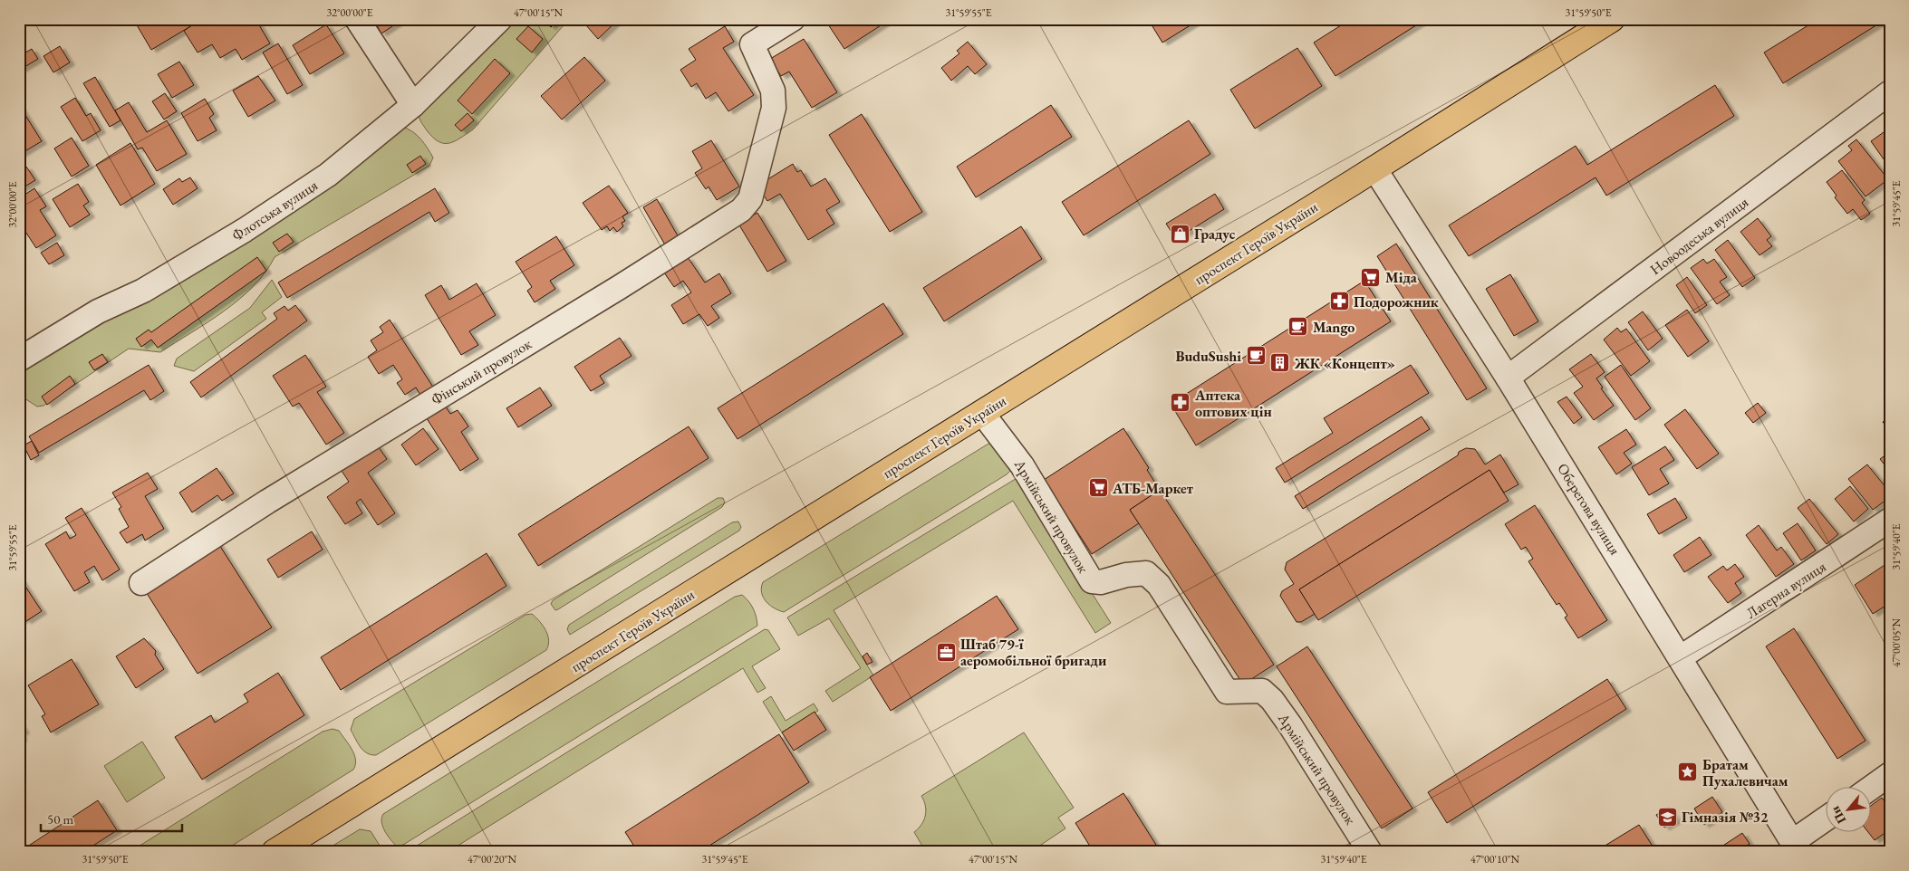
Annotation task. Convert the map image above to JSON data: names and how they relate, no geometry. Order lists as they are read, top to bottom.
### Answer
{
  "streets": {
    "highway": ["проспект Героїв України"],
    "street": [
      "Флотська вулиця",
      "Новоодеська вулиця",
      "Фінський провулок",
      "Оберегова вулиця",
      "Армійський провулок",
      "Лагерна вулиця"
    ]
  },
  "crossings": [
    ["Новоодеська вулиця", "Оберегова вулиця"],
    ["проспект Героїв України", "Оберегова вулиця"],
    ["проспект Героїв України", "Армійський провулок"],
    ["Оберегова вулиця", "Лагерна вулиця"]
  ],
  "places": {
    "shop": ["Градус"],
    "supermarket": ["Міда", "АТБ-Маркет"],
    "pharmacy": ["Подорожник", "Аптека оптових цін"],
    "cafe": ["Mango", "BuduSushi"],
    "building": ["ЖК «Концепт»"],
    "office": ["Штаб 79-ї аеромобільної бригади"],
    "place": ["Братам Пухалевичам"],
    "school or university": ["Гімназія №32"]
  },
  "scale_bar": "50 m",
  "north": "bottom left",
  "coordinates": [
    "32°00'00\"E",
    "47°00'15\"N",
    "31°59'55\"E",
    "31°59'50\"E",
    "31°59'45\"E",
    "31°59'40\"E",
    "47°00'05\"N",
    "47°00'20\"N",
    "47°00'10\"N"
  ]
}
